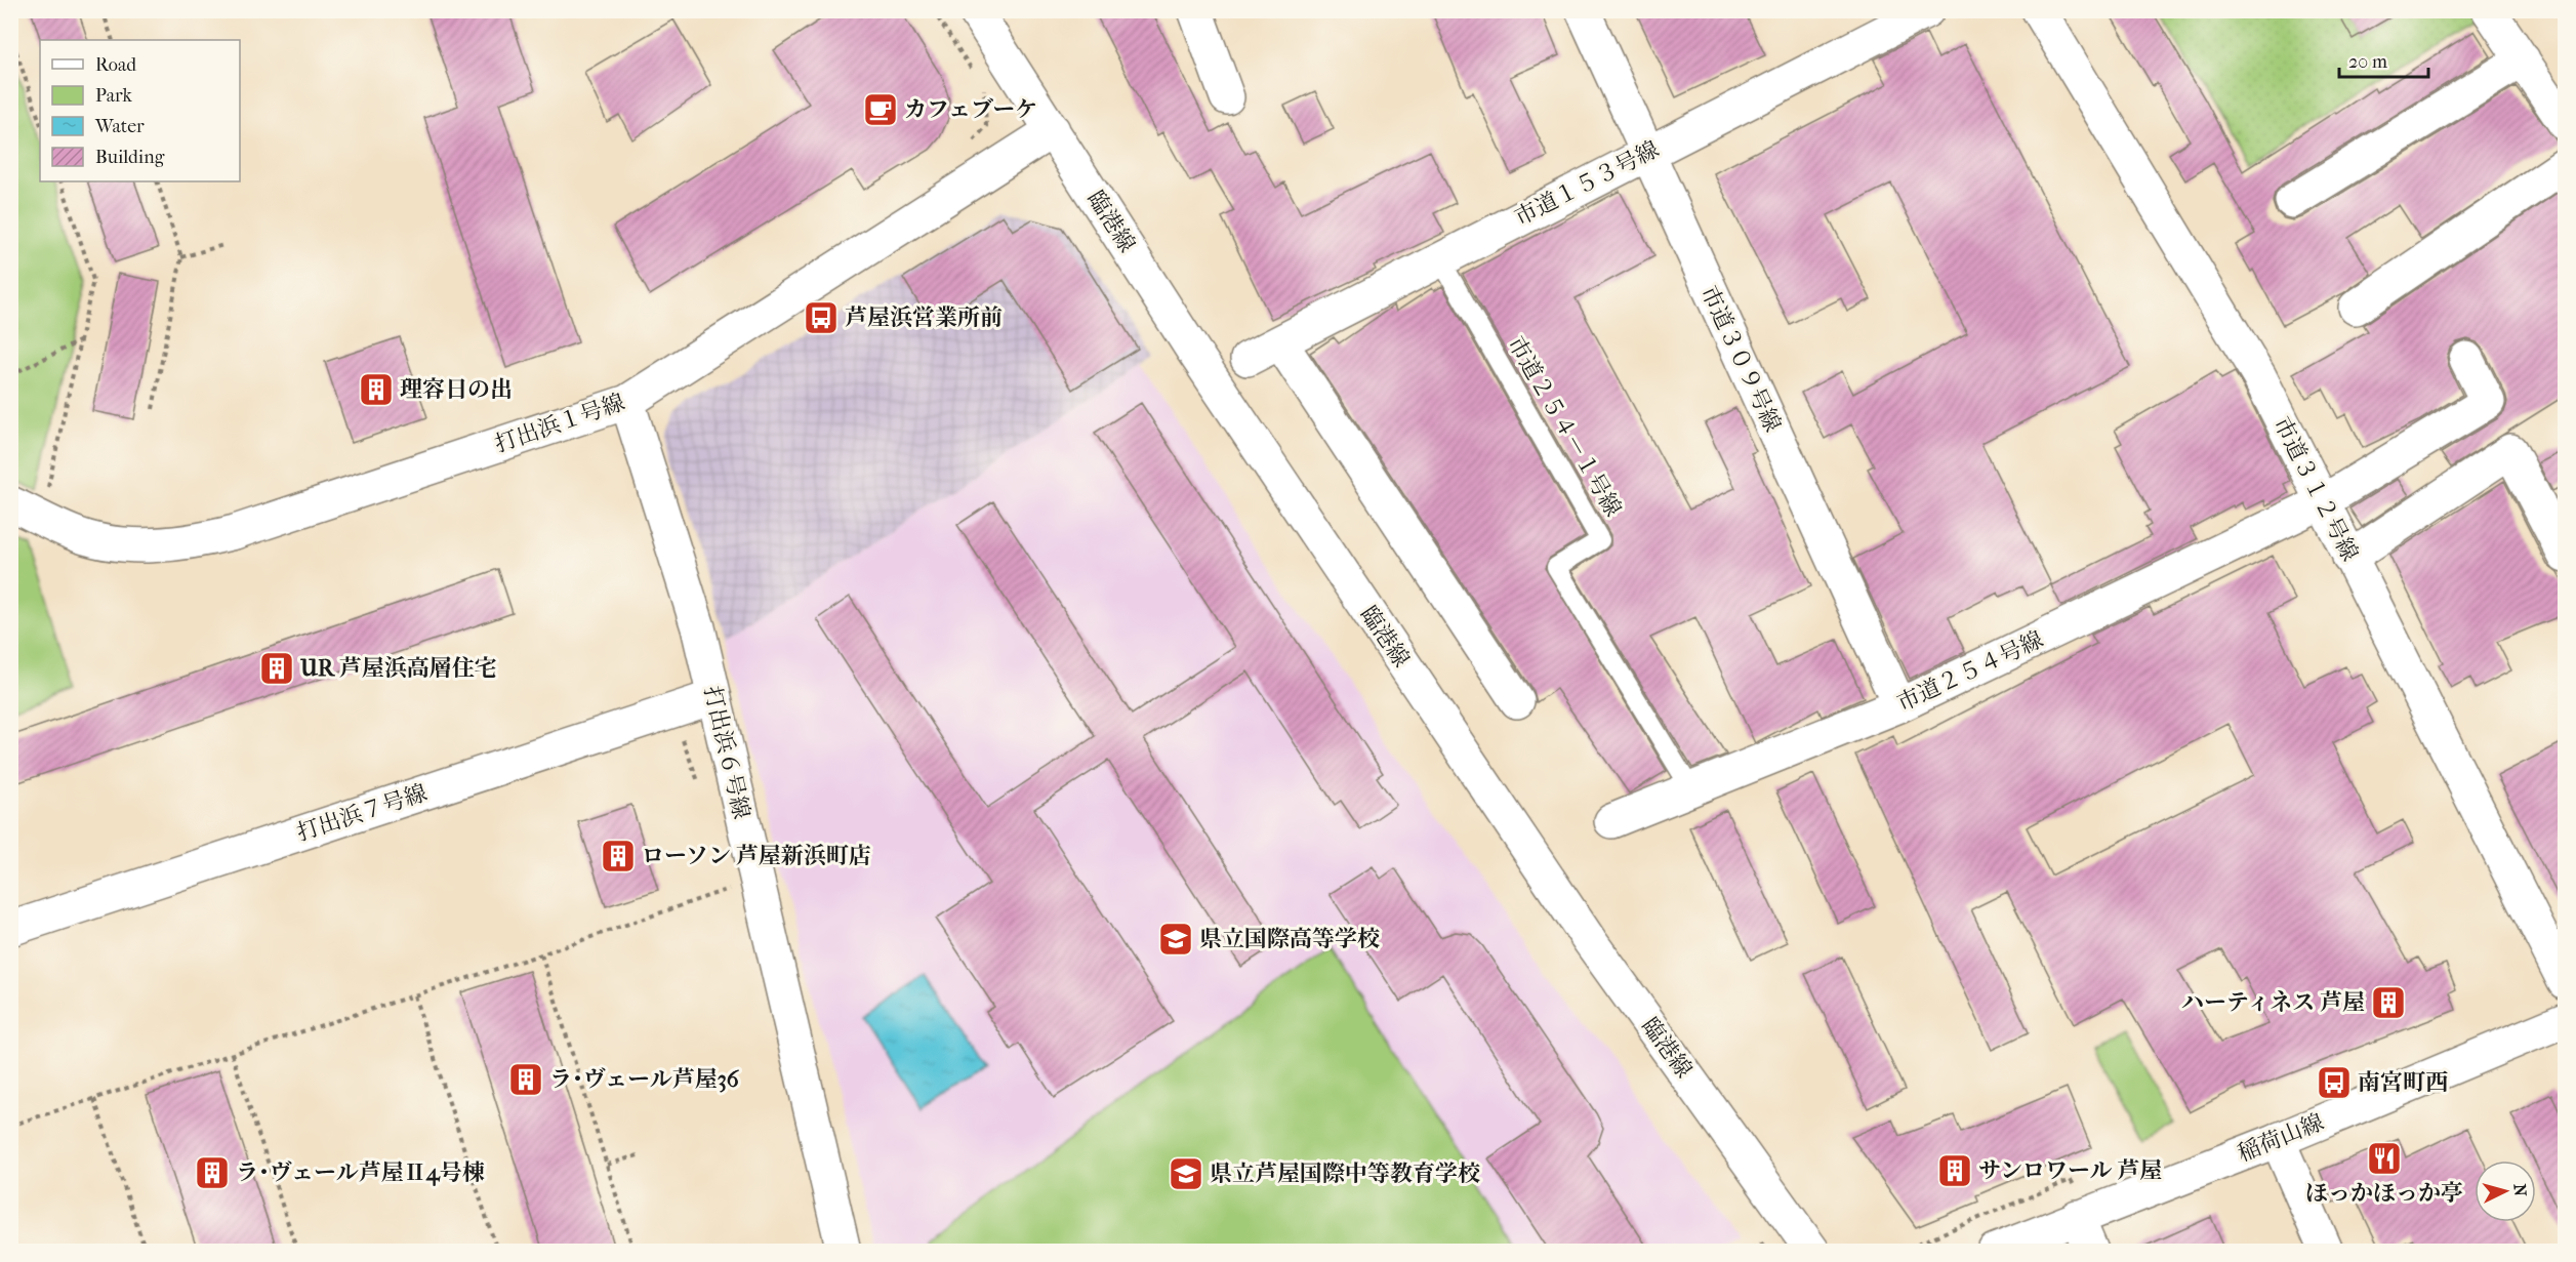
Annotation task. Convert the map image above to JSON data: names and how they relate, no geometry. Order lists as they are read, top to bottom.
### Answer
{
  "streets": {
    "street": [
      "市道１５３号線",
      "臨港線",
      "市道３０９号線",
      "打出浜１号線",
      "市道３１２号線",
      "市道２５４号線",
      "打出浜６号線",
      "打出浜７号線",
      "稲荷山線"
    ],
    "lane": ["市道２５４－１号線"]
  },
  "crossings": [
    ["市道１５３号線", "市道３０９号線"],
    ["市道１５３号線", "市道２５４－１号線"],
    ["臨港線", "打出浜１号線"],
    ["市道３０９号線", "市道２５４号線"],
    ["打出浜１号線", "打出浜６号線"],
    ["市道２５４－１号線", "市道２５４号線"],
    ["市道３１２号線", "市道２５４号線"],
    ["打出浜６号線", "打出浜７号線"]
  ],
  "places": {
    "cafe": ["カフェブーケ"],
    "bus stop": ["芦屋浜営業所前", "南宮町西"],
    "building": [
      "理容日の出",
      "UR 芦屋浜高層住宅",
      "ローソン 芦屋新浜町店",
      "ハーティネス 芦屋",
      "ラ･ヴェール芦屋36",
      "サンロワール 芦屋",
      "ラ･ヴェール芦屋Ⅱ4号棟"
    ],
    "school or university": ["県立国際高等学校", "県立芦屋国際中等教育学校"],
    "restaurant": ["ほっかほっか亭"]
  },
  "legend": [
    "Road",
    "Park",
    "Water",
    "Building"
  ],
  "scale_bar": "20 m",
  "north": "right"
}
